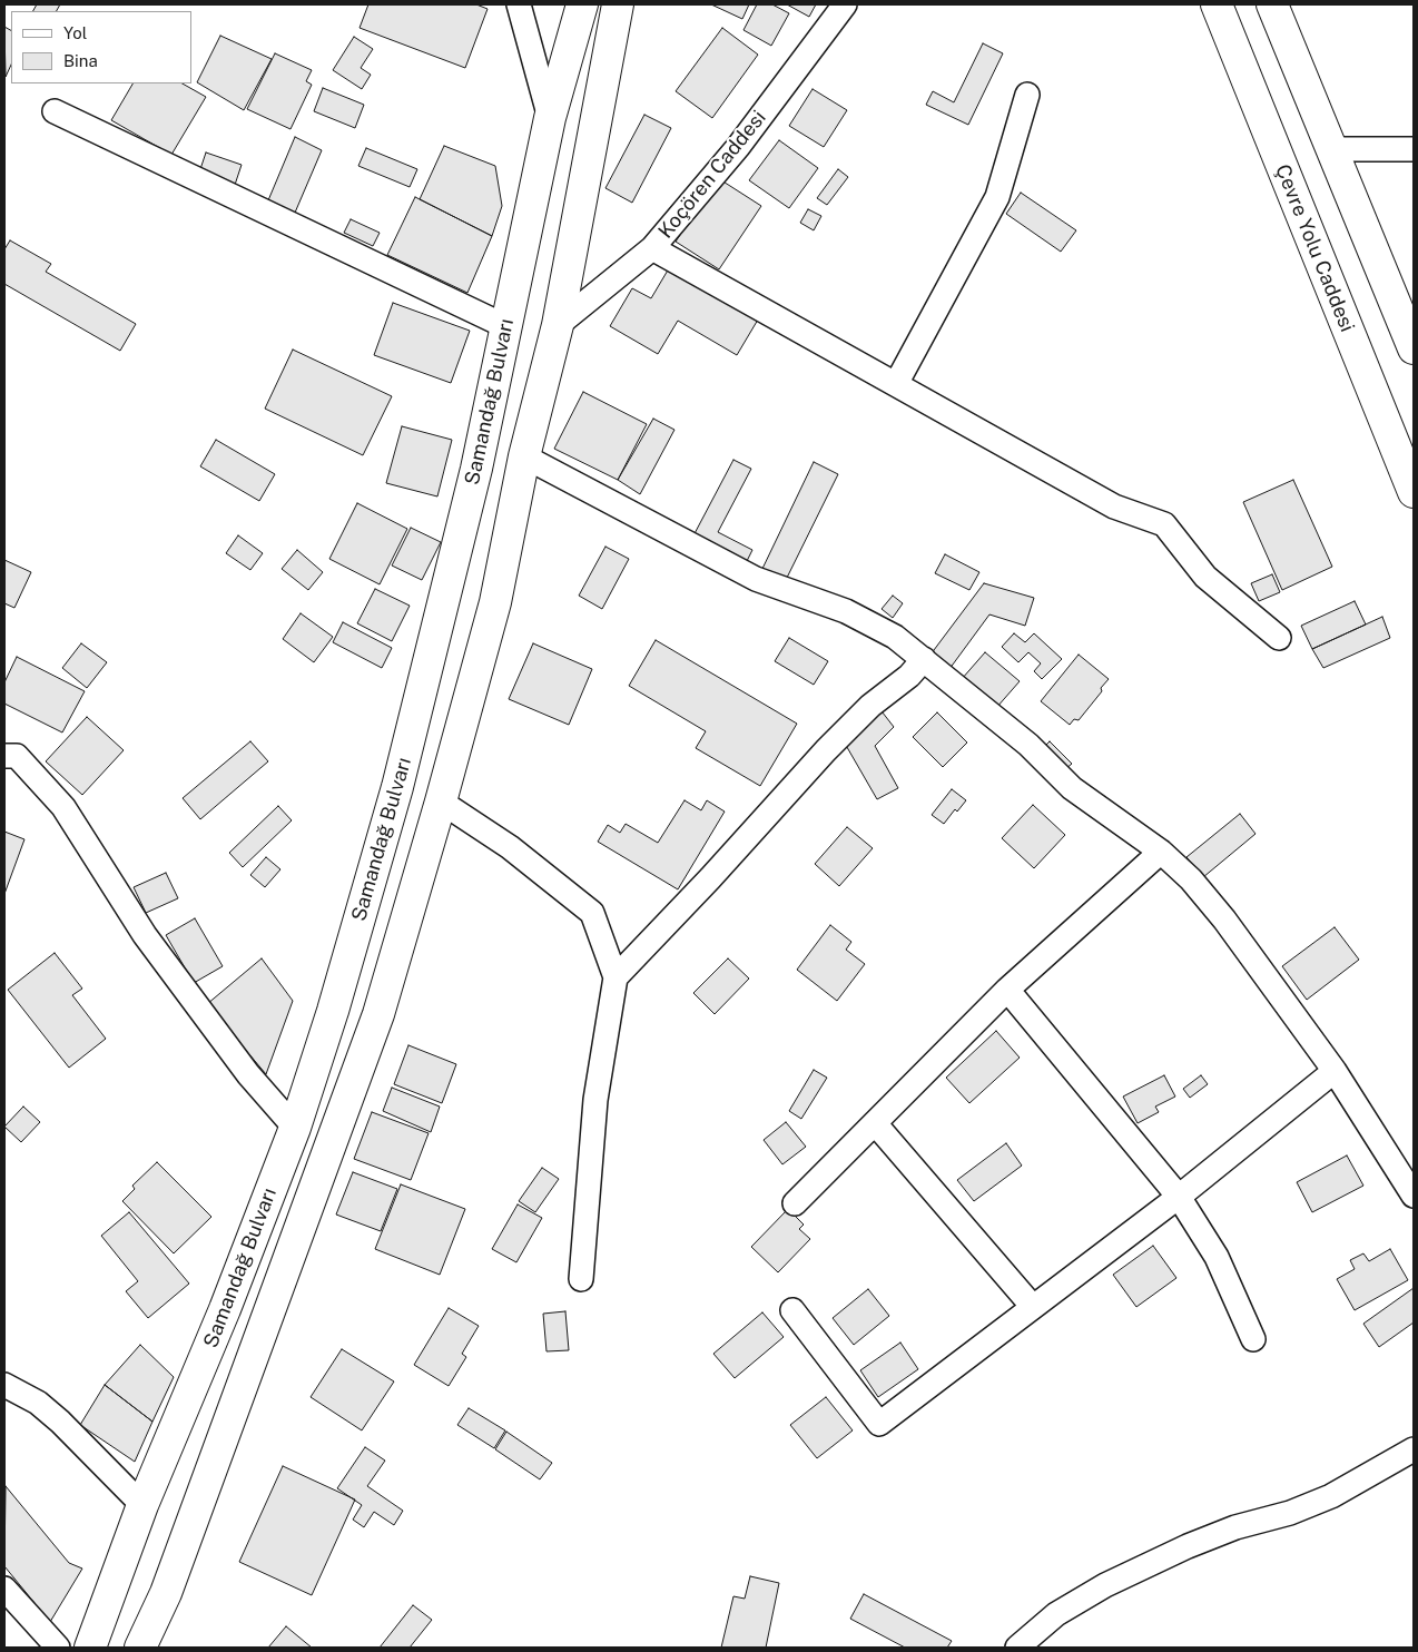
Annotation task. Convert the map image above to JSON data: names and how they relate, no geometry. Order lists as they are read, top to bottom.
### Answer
{
  "streets": {
    "highway": ["Çevre Yolu Caddesi", "Samandağ Bulvarı"],
    "street": ["Koçören Caddesi"]
  },
  "legend": ["Yol", "Bina"]
}
